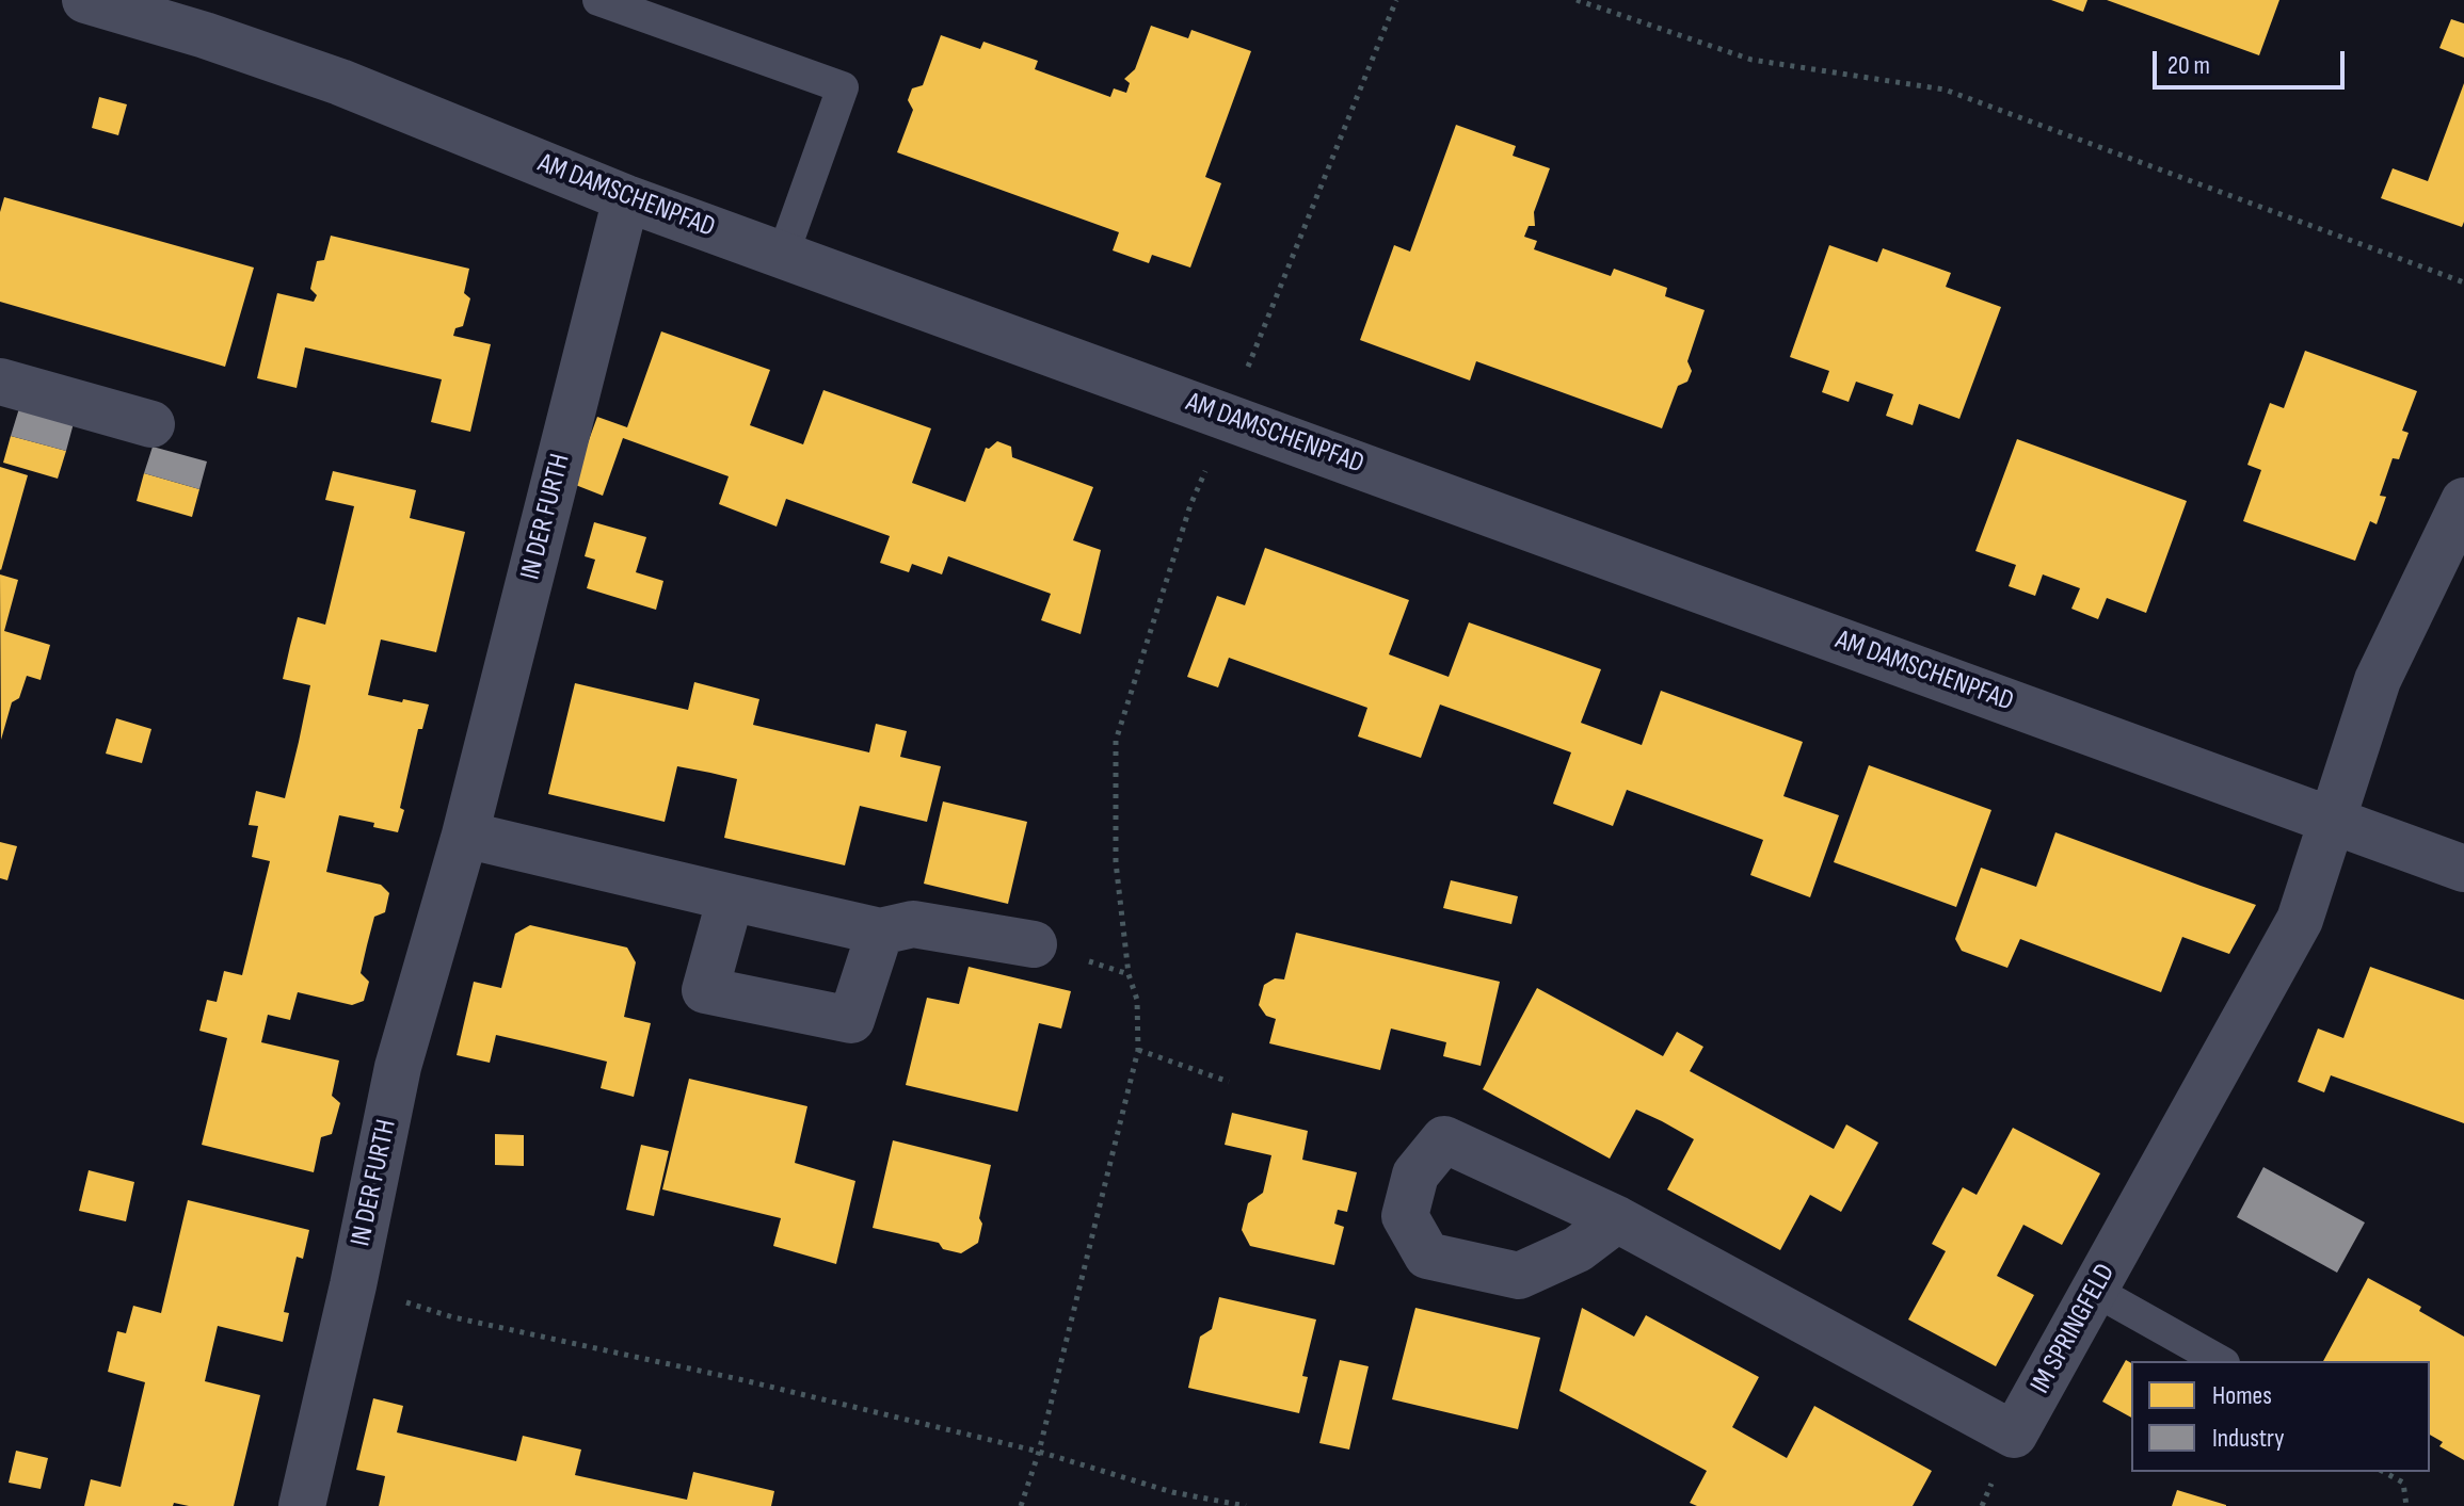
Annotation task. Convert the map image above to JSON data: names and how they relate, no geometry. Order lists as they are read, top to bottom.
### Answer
{
  "streets": {
    "street": ["AM DAMSCHENPFAD", "IN DER FURTH", "IM SPRINGFELD"]
  },
  "crossings": [
    ["AM DAMSCHENPFAD", "IN DER FURTH"],
    ["AM DAMSCHENPFAD", "IM SPRINGFELD"]
  ],
  "legend": ["Homes", "Industry"],
  "scale_bar": "20 m"
}
